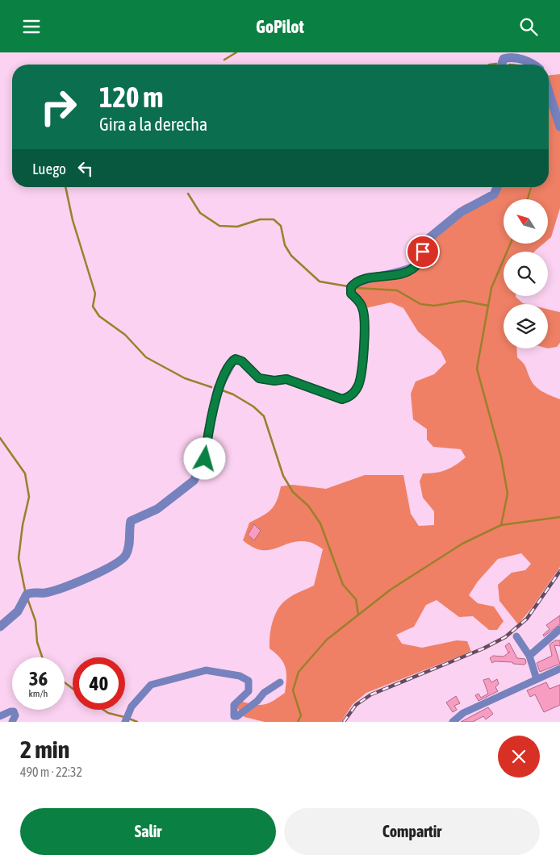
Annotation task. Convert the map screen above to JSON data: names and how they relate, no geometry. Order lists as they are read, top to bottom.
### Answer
{
  "north": "top left",
  "page": {
    "header": "GoPilot",
    "turn": ["120 m", "Gira a la derecha"],
    "then": "Luego",
    "speed": "36 km/h",
    "limit": "40",
    "heading": ["2 min", "490 m · 22:32"],
    "buttons": ["Salir", "Compartir"]
  }
}
